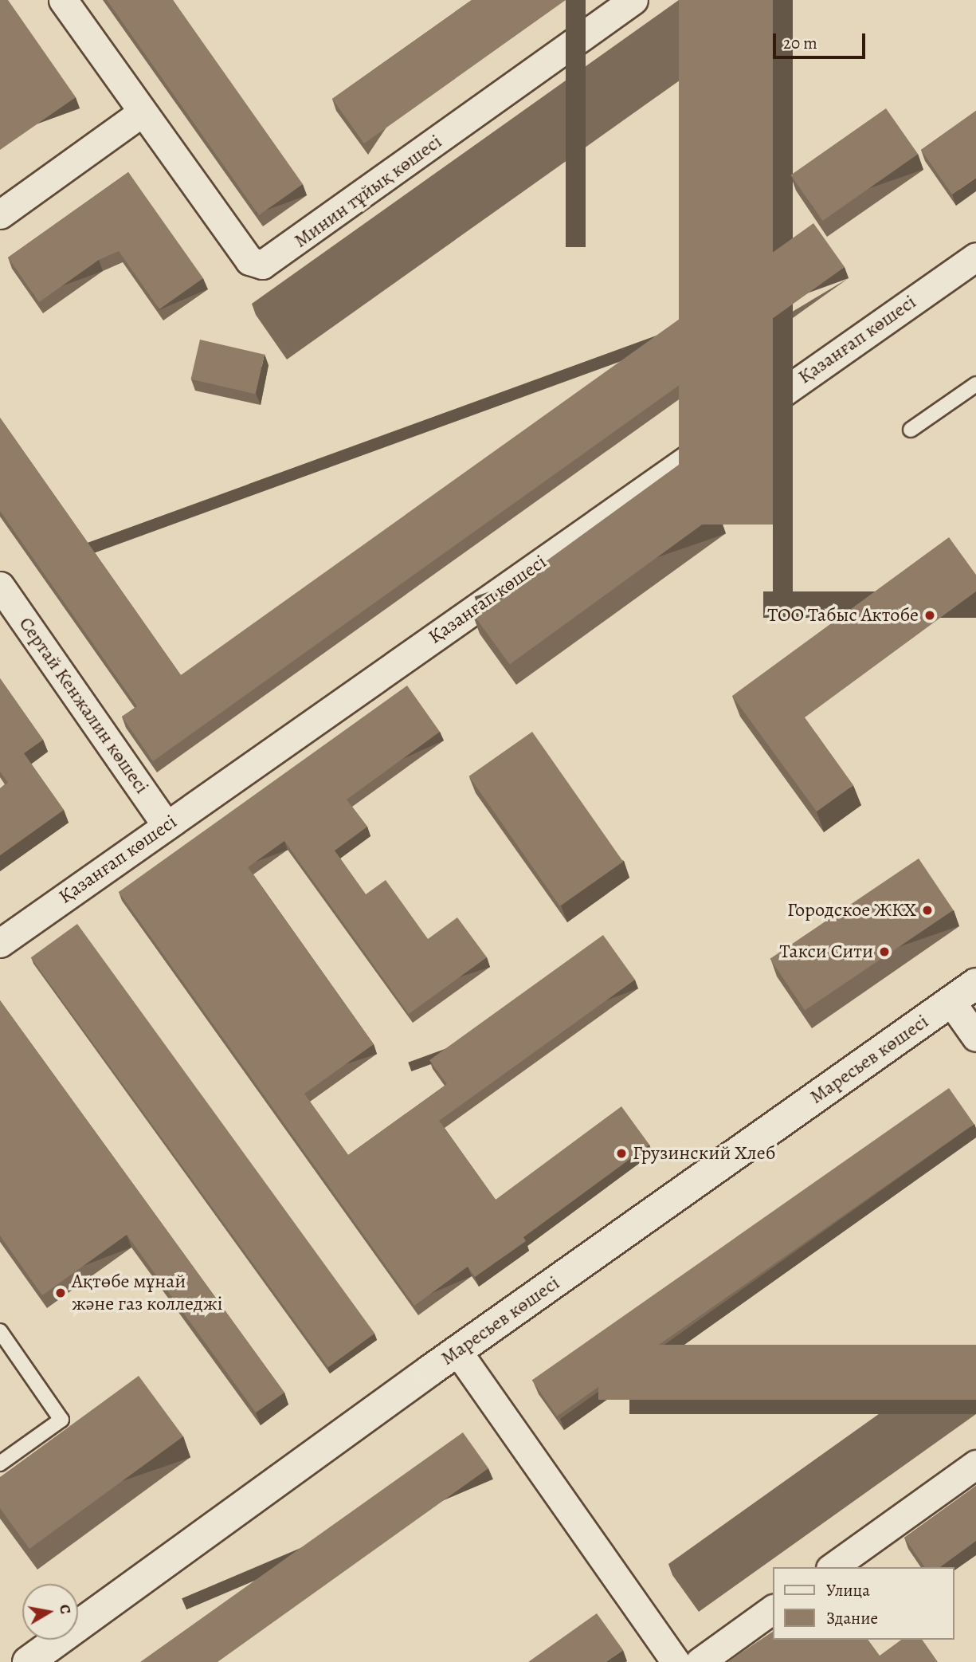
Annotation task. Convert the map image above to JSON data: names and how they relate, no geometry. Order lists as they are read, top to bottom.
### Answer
{
  "streets": {
    "main road": ["Маресьев көшесі"],
    "street": ["Минин тұйық көшесі", "Қазанғап көшесі", "Сертай Кенжалин көшесі"]
  },
  "crossings": [
    ["Қазанғап көшесі", "Сертай Кенжалин көшесі"]
  ],
  "places": [
    "ТОО Табыс Актобе",
    "Городское ЖКХ",
    "Такси Сити",
    "Грузинский Хлеб",
    "Ақтөбе мұнай және газ колледжі"
  ],
  "legend": ["Улица", "Здание"],
  "scale_bar": "20 m",
  "north": "right"
}
